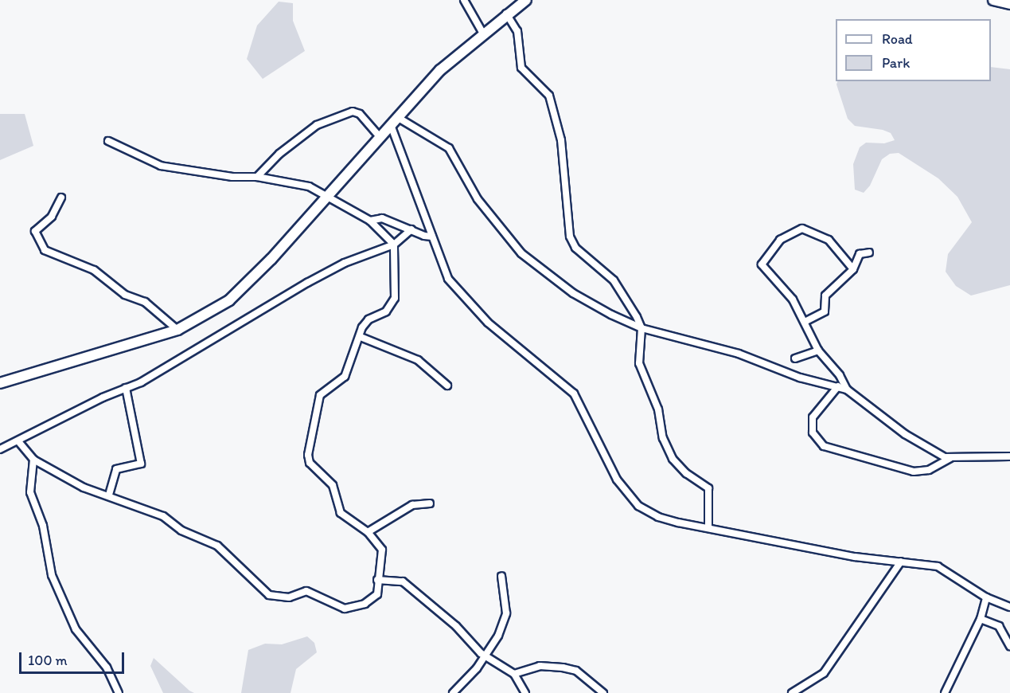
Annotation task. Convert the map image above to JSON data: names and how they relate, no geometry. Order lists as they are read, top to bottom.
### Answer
{
  "legend": ["Road", "Park"],
  "scale_bar": "100 m"
}
